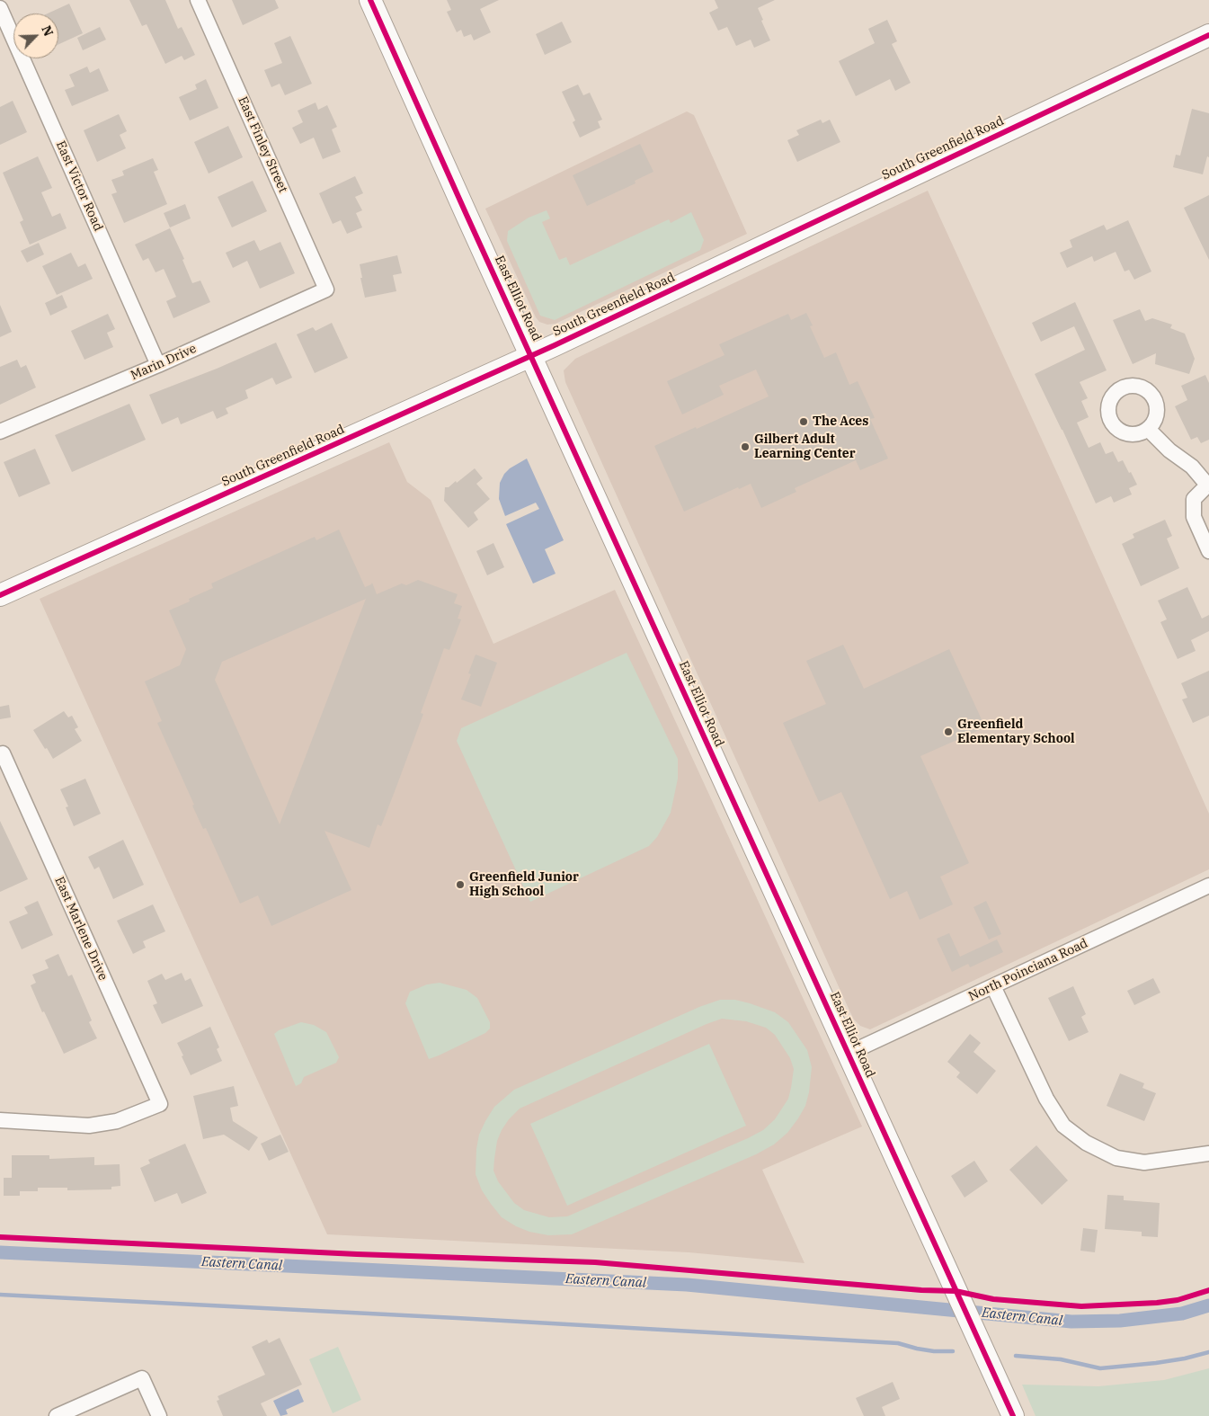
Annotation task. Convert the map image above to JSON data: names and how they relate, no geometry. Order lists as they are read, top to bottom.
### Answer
{
  "streets": {
    "main road": ["South Greenfield Road", "East Elliot Road"],
    "street": [
      "East Finley Street",
      "East Victor Road",
      "Marin Drive",
      "East Marlene Drive",
      "North Poinciana Road"
    ]
  },
  "crossings": [
    ["East Finley Street", "Marin Drive"],
    ["South Greenfield Road", "East Elliot Road"],
    ["East Victor Road", "Marin Drive"],
    ["East Elliot Road", "North Poinciana Road"]
  ],
  "water": ["Eastern Canal"],
  "places": [
    "The Aces",
    "Gilbert Adult Learning Center",
    "Greenfield Elementary School",
    "Greenfield Junior High School"
  ],
  "north": "top right"
}
